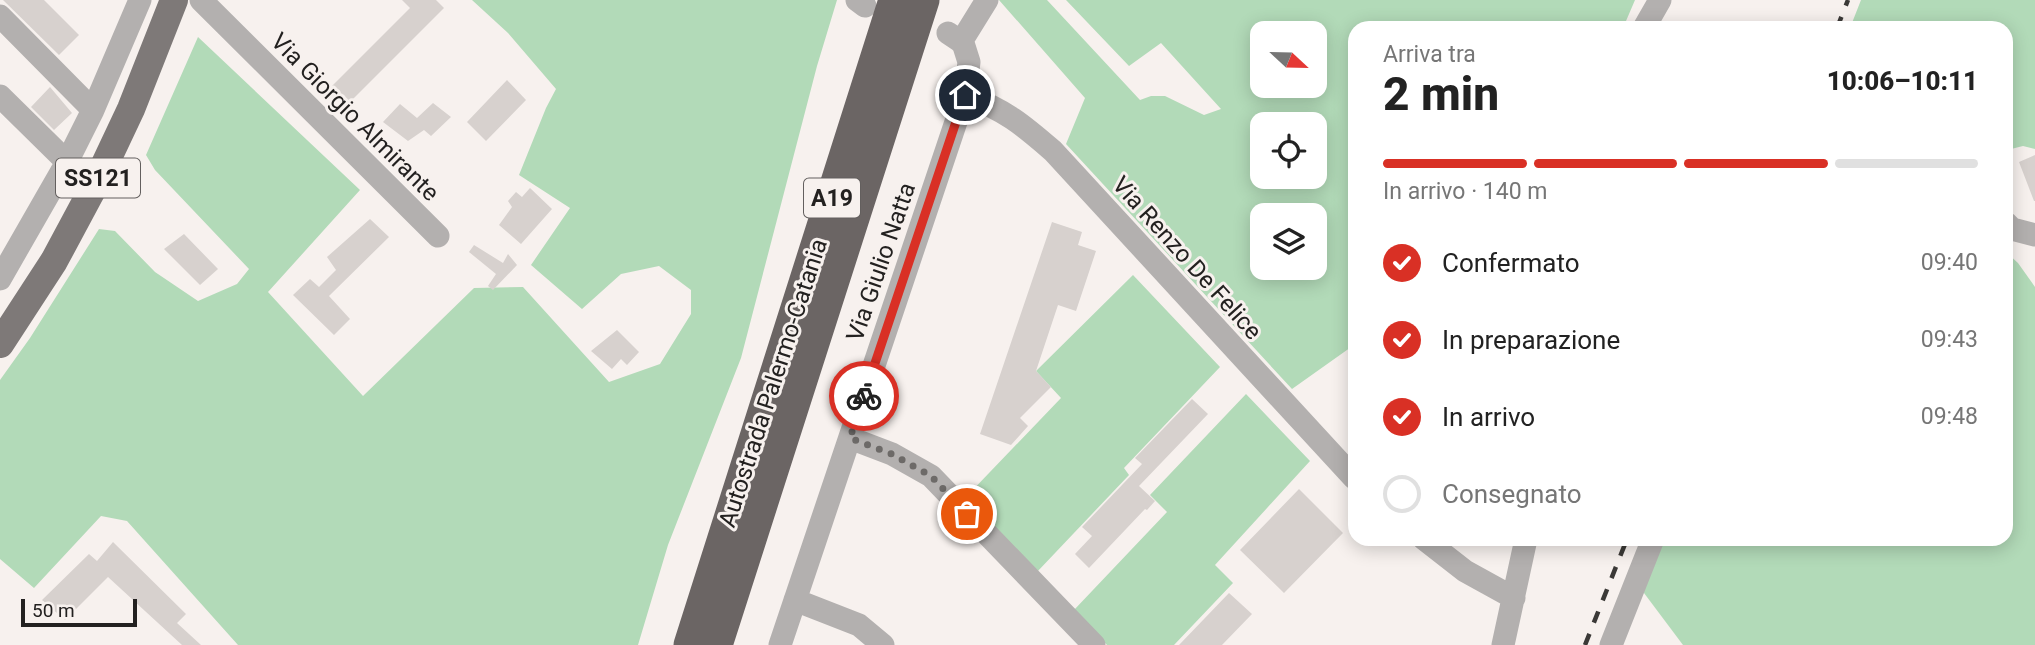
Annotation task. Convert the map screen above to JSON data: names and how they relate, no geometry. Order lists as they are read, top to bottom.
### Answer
{
  "streets": {
    "highway": ["A19", "Autostrada Palermo-Catania"],
    "main road": ["SS121"],
    "street": ["Via Giorgio Almirante", "Via Renzo De Felice", "Via Giulio Natta"]
  },
  "crossings": [
    ["Via Renzo De Felice", "Via Giulio Natta"]
  ],
  "scale_bar": "50 m",
  "north": "right",
  "page": {
    "heading": ["2 min", "Arriva tra", "10:06–10:11"],
    "bar": "In arrivo · 140 m",
    "list": [
      ["Confermato", "09:40"],
      ["In preparazione", "09:43"],
      ["In arrivo", "09:48"],
      "Consegnato"
    ],
    "scale": "50 m"
  }
}
